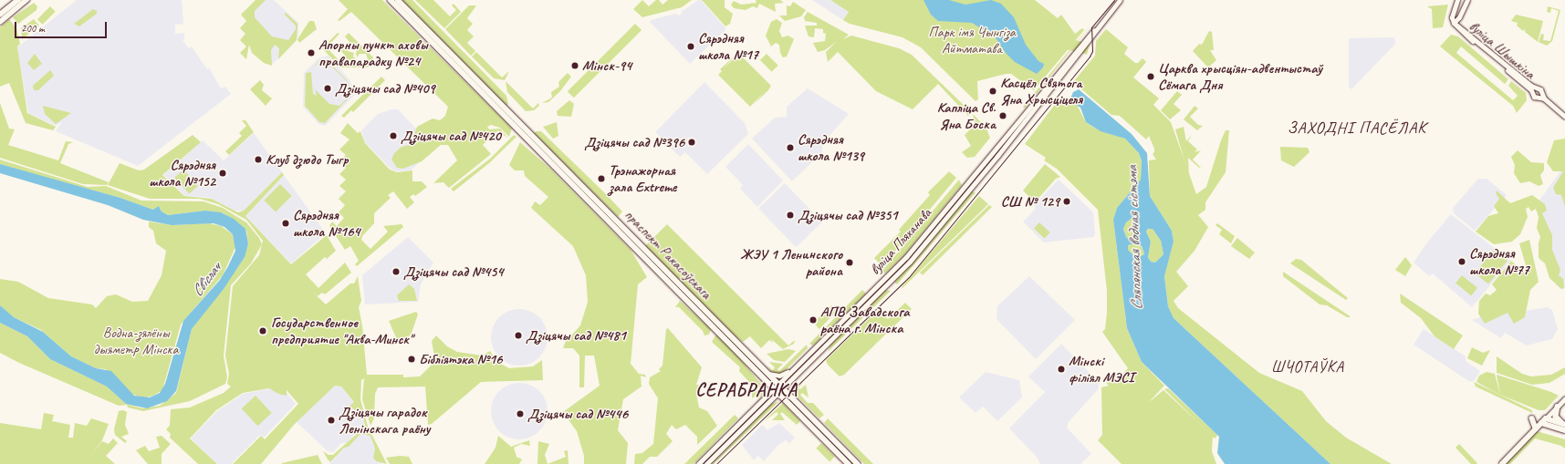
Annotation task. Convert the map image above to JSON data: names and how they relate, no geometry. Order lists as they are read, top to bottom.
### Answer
{
  "streets": {
    "main road": ["вуліца Шышкіна", "вуліца Пляханава", "праспект Ракасоўскага"]
  },
  "crossings": [
    ["вуліца Пляханава", "праспект Ракасоўскага"]
  ],
  "districts": ["ЗАХОДНІ ПАСЁЛАК", "ШЧОТАЎКА", "СЕРАБРАНКА"],
  "water": ["Сляпянская водная сістэма", "Свіслач"],
  "parks": ["Парк імя Чынгіза Айтматава", "Водна-зялёны дыяметр Мінска"],
  "places": [
    "Сярэдняя школа №17",
    "Апорны пункт аховы правапарадку №24",
    "Мінск-94",
    "Царква хрысціян-адвентыстаў Сёмага Дня",
    "Дзіцячы сад №409",
    "Касцёл Святога Яна Хрысціцеля",
    "Капліца Св. Яна Боска",
    "Дзіцячы сад №420",
    "Дзіцячы сад №396",
    "Сярэдняя школа №139",
    "Клуб дзюдо Тыгр",
    "Сярэдняя школа №152",
    "Трэнажорная зала Extreme",
    "СШ № 129",
    "Дзіцячы сад №351",
    "Сярэдняя школа №164",
    "Сярэдняя школа №77",
    "ЖЭУ 1 Ленинского района",
    "Дзіцячы сад №454",
    "АПВ Завадскога раёна г. Мінска",
    "Государственное предприятие \"Аква-Минск\"",
    "Дзіцячы сад №481",
    "Бібліятэка №16",
    "Мінскі філіял МЭСІ",
    "Дзіцячы сад №446",
    "Дзіцячы гарадок Ленінскага раёну"
  ],
  "scale_bar": "200 m"
}
